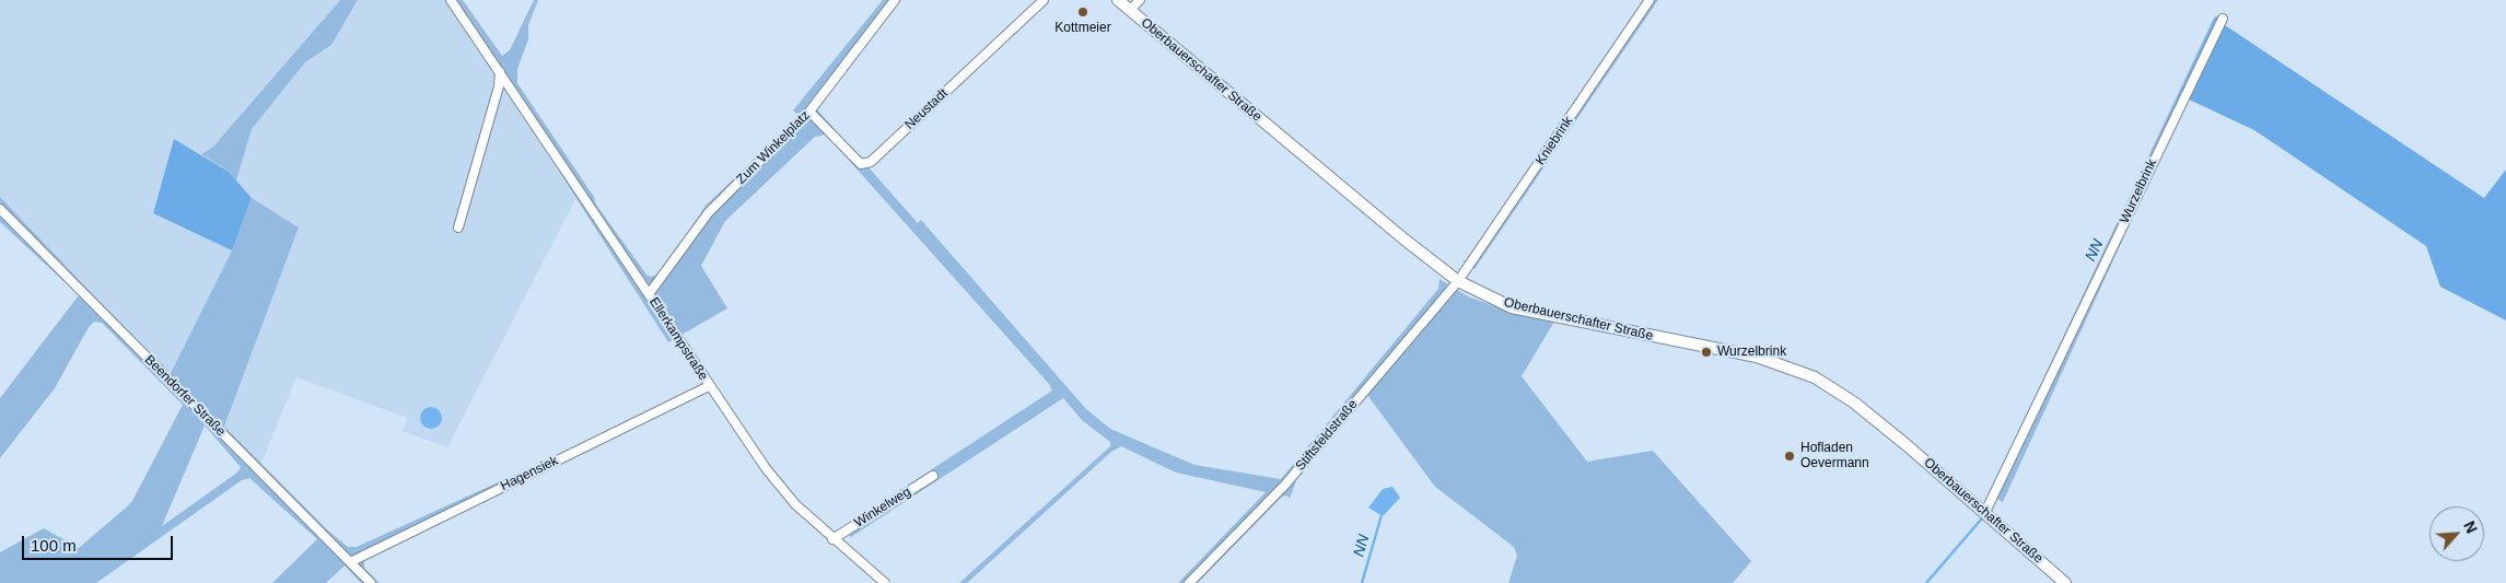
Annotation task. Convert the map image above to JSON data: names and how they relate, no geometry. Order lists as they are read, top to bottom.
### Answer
{
  "streets": {
    "main road": ["Oberbauerschafter Straße"],
    "street": [
      "Neustadt",
      "Kniebrink",
      "Zum Winkelplatz",
      "Wurzelbrink",
      "Ellerkampstraße",
      "Beendorfer Straße",
      "Stiftsfeldstraße",
      "Hagensiek",
      "Winkelweg"
    ]
  },
  "crossings": [
    ["Oberbauerschafter Straße", "Kniebrink"],
    ["Oberbauerschafter Straße", "Wurzelbrink"],
    ["Oberbauerschafter Straße", "Stiftsfeldstraße"],
    ["Neustadt", "Zum Winkelplatz"],
    ["Kniebrink", "Stiftsfeldstraße"],
    ["Zum Winkelplatz", "Ellerkampstraße"],
    ["Ellerkampstraße", "Hagensiek"],
    ["Ellerkampstraße", "Winkelweg"],
    ["Beendorfer Straße", "Hagensiek"]
  ],
  "water": ["NN"],
  "places": ["Kottmeier", "Wurzelbrink", "Hofladen Oevermann"],
  "scale_bar": "100 m",
  "north": "top right"
}
